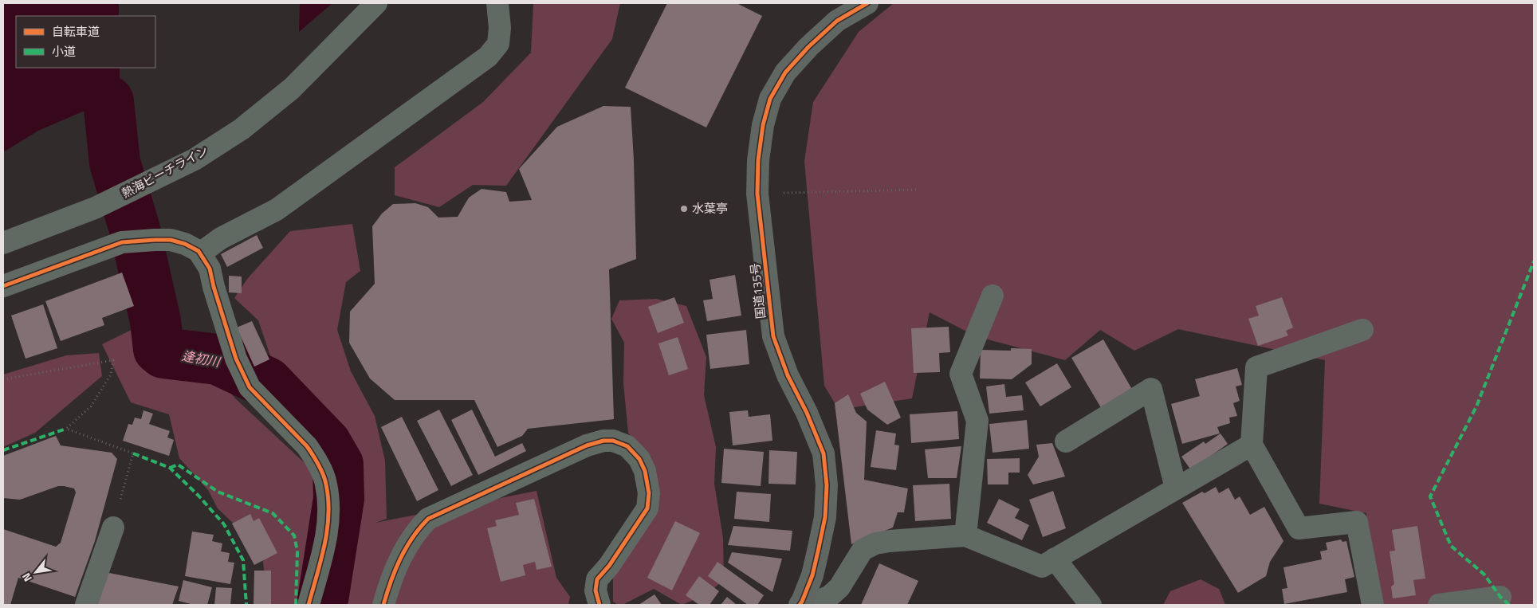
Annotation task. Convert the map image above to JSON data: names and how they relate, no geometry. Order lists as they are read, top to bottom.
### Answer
{
  "streets": {
    "highway": ["国道135号"],
    "street": ["熱海ビーチライン"]
  },
  "water": ["逢初川"],
  "places": ["水葉亭"],
  "legend": ["自転車道", "小道"],
  "north": "bottom left"
}
